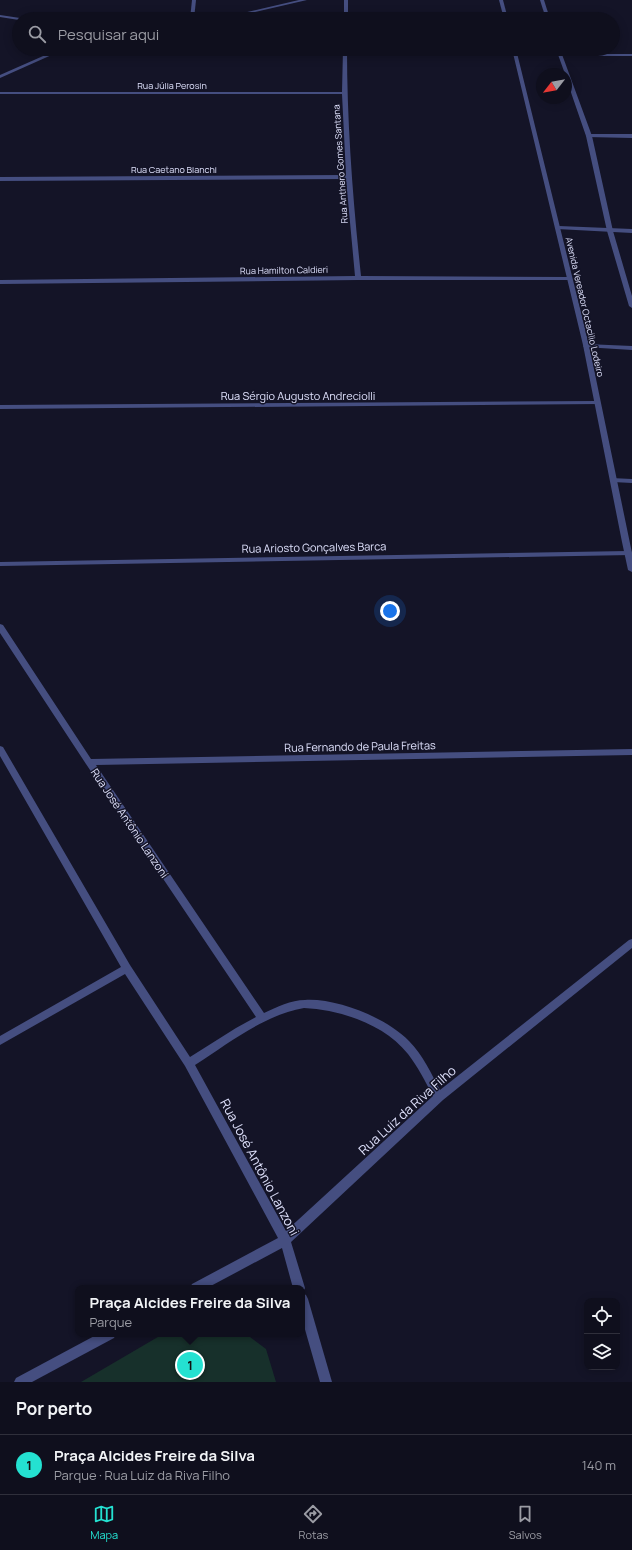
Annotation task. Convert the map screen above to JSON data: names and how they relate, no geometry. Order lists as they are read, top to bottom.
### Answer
{
  "streets": {
    "street": [
      "Rua Júlia Perosin",
      "Rua Anthero Gomes Santana",
      "Rua Caetano Bianchi",
      "Rua Hamilton Caldieri",
      "Avenida Vereador Octacilio Lodeiro",
      "Rua Sérgio Augusto Andreciolli",
      "Rua Ariosto Gonçalves Barca",
      "Rua Fernando de Paula Freitas",
      "Rua José Antônio Lanzoni",
      "Rua Luiz da Riva Filho"
    ]
  },
  "crossings": [
    ["Rua Júlia Perosin", "Rua Anthero Gomes Santana"],
    ["Rua Anthero Gomes Santana", "Rua Caetano Bianchi"],
    ["Rua Anthero Gomes Santana", "Rua Hamilton Caldieri"],
    ["Rua Hamilton Caldieri", "Avenida Vereador Octacilio Lodeiro"],
    ["Avenida Vereador Octacilio Lodeiro", "Rua Sérgio Augusto Andreciolli"],
    ["Avenida Vereador Octacilio Lodeiro", "Rua Ariosto Gonçalves Barca"],
    ["Rua Fernando de Paula Freitas", "Rua José Antônio Lanzoni"],
    ["Rua José Antônio Lanzoni", "Rua Luiz da Riva Filho"]
  ],
  "north": "bottom left",
  "page": {
    "search": "Pesquisar aqui",
    "popup": ["Praça Alcides Freire da Silva", "Parque"],
    "pins": "1",
    "heading": "Por perto",
    "list": [
      {
        "mark": "1",
        "name": "Praça Alcides Freire da Silva",
        "note": "Parque · Rua Luiz da Riva Filho",
        "value": "140 m"
      }
    ],
    "nav": ["Mapa", "Rotas", "Salvos"]
  }
}
